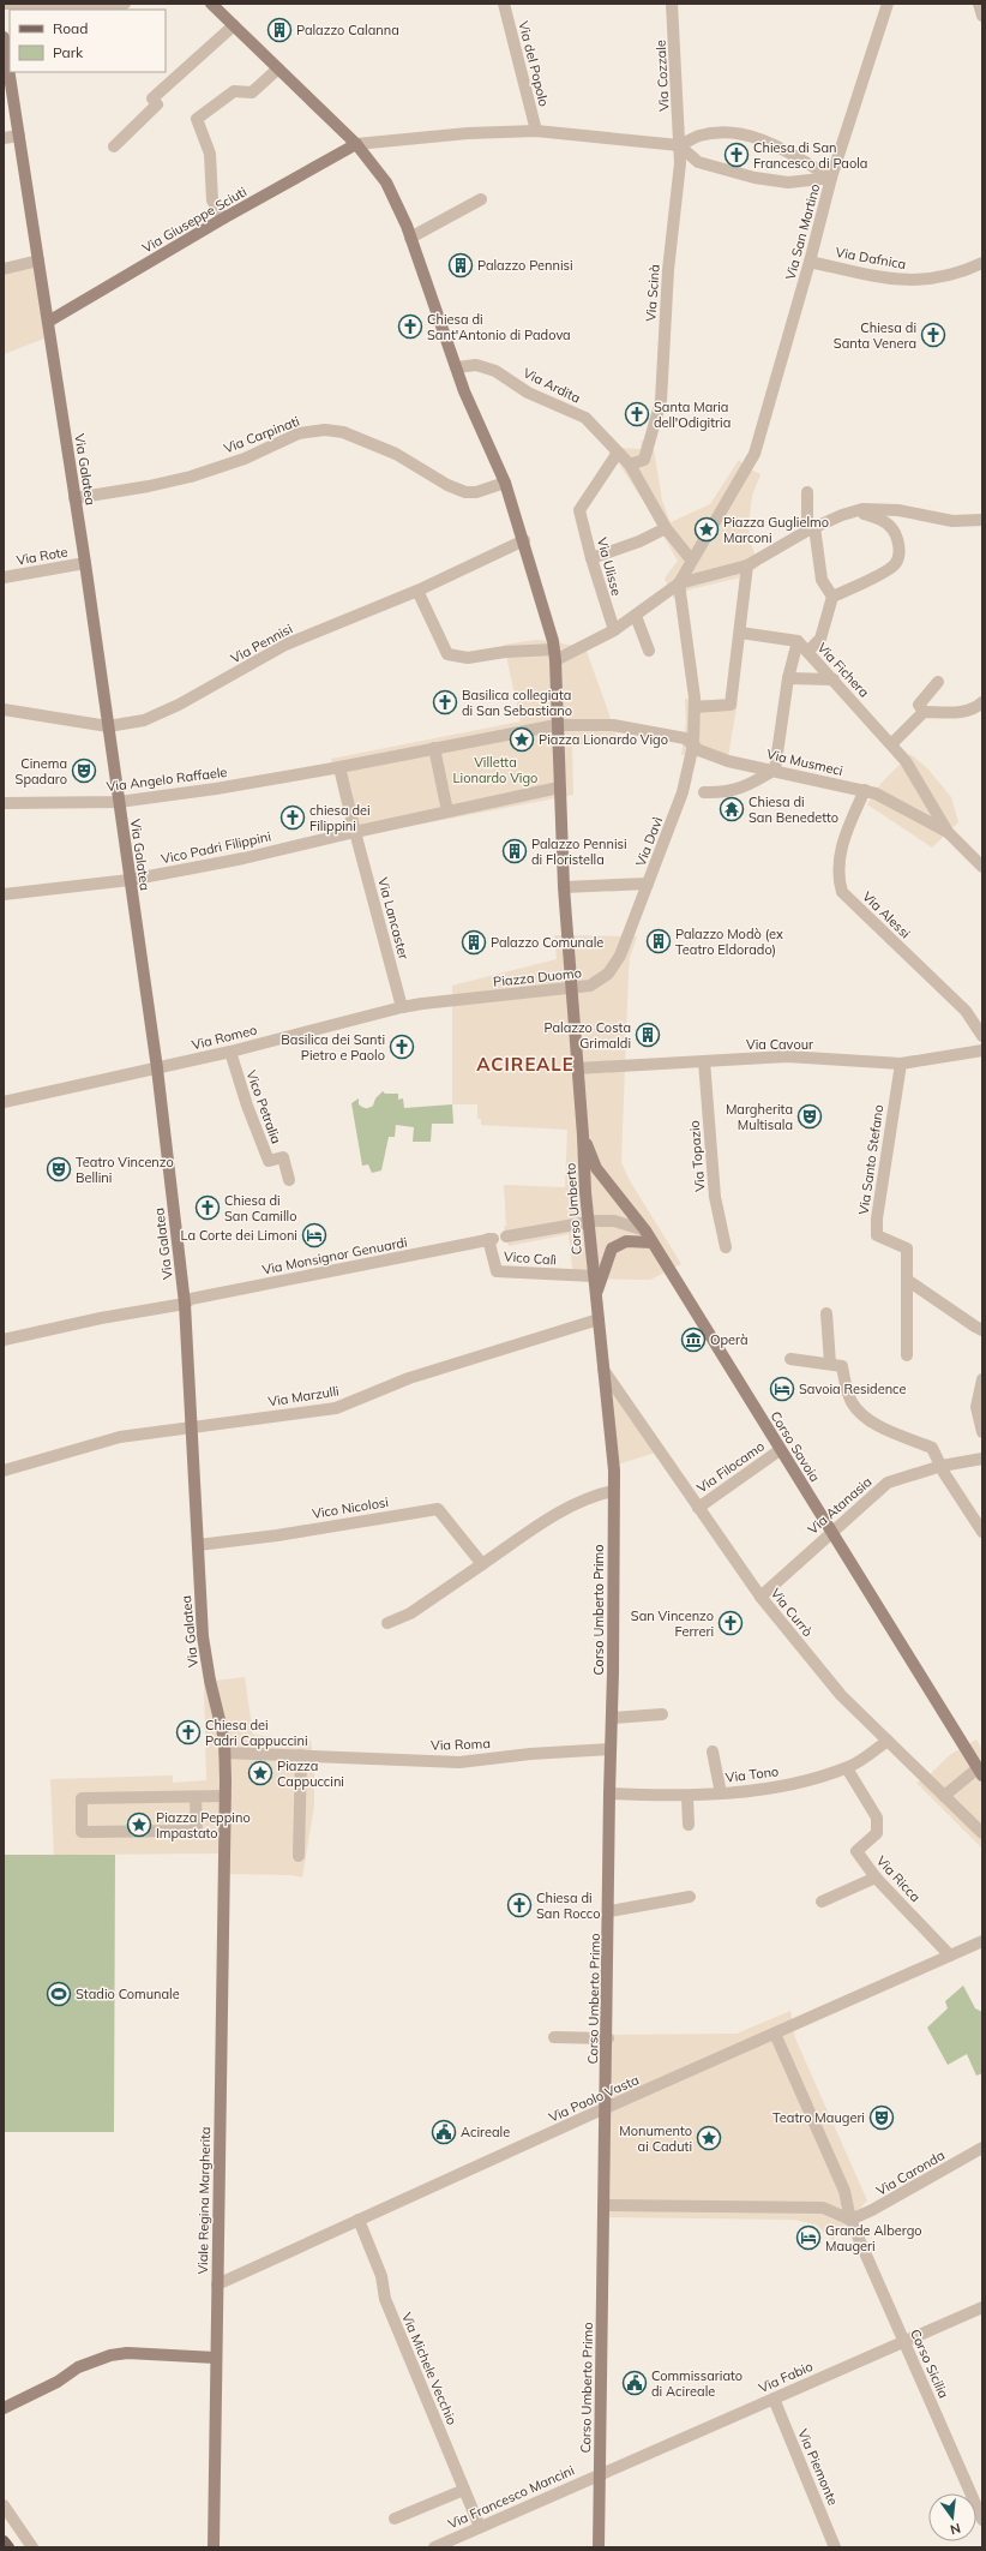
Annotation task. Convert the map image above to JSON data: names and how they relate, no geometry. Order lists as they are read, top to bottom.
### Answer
{
  "streets": {
    "street": [
      "Via del Popolo",
      "Via Cozzale",
      "Via Giuseppe Sciuti",
      "Via San Martino",
      "Via Dafnica",
      "Via Scinà",
      "Via Ardita",
      "Via Carpinati",
      "Via Galatea",
      "Via Rote",
      "Via Ulisse",
      "Via Pennisi",
      "Via Fichera",
      "Via Musmeci",
      "Via Angelo Raffaele",
      "Via Davì",
      "Vico Padri Filippini",
      "Via Alessi",
      "Via Lancaster",
      "Piazza Duomo",
      "Via Romeo",
      "Via Cavour",
      "Vico Petralia",
      "Via Topazio",
      "Via Santo Stefano",
      "Corso Umberto",
      "Via Monsignor Genuardi",
      "Vico Calì",
      "Via Marzulli",
      "Corso Savoia",
      "Via Filocamo",
      "Via Atanasia",
      "Vico Nicolosi",
      "Corso Umberto Primo",
      "Via Currò",
      "Via Roma",
      "Via Tono",
      "Via Ricca",
      "Via Paolo Vasta",
      "Via Caronda",
      "Viale Regina Margherita",
      "Corso Sicilia",
      "Via Michele Vecchio",
      "Via Fabio",
      "Via Piemonte",
      "Via Francesco Mancini"
    ]
  },
  "crossings": [
    ["Via Cozzale", "Via Scinà"],
    ["Via Giuseppe Sciuti", "Via Galatea"],
    ["Via San Martino", "Via Dafnica"],
    ["Via San Martino", "Via Ardita"],
    ["Via Scinà", "Via Ardita"],
    ["Via Ardita", "Via Ulisse"],
    ["Via Carpinati", "Via Galatea"],
    ["Via Galatea", "Via Rote"],
    ["Via Galatea", "Via Pennisi"],
    ["Via Galatea", "Via Angelo Raffaele"],
    ["Via Galatea", "Vico Padri Filippini"],
    ["Via Galatea", "Via Romeo"],
    ["Via Galatea", "Via Monsignor Genuardi"],
    ["Via Galatea", "Via Marzulli"],
    ["Via Galatea", "Vico Nicolosi"],
    ["Via Galatea", "Via Roma"],
    ["Via Galatea", "Viale Regina Margherita"],
    ["Via Fichera", "Via Musmeci"],
    ["Via Musmeci", "Via Angelo Raffaele"],
    ["Via Musmeci", "Via Davì"],
    ["Via Musmeci", "Via Alessi"],
    ["Via Angelo Raffaele", "Via Davì"],
    ["Via Angelo Raffaele", "Via Lancaster"],
    ["Via Davì", "Piazza Duomo"],
    ["Vico Padri Filippini", "Via Lancaster"],
    ["Vico Padri Filippini", "Corso Umberto"],
    ["Via Lancaster", "Via Romeo"],
    ["Piazza Duomo", "Via Romeo"],
    ["Piazza Duomo", "Corso Umberto"],
    ["Via Romeo", "Vico Petralia"],
    ["Via Cavour", "Via Topazio"],
    ["Via Cavour", "Via Santo Stefano"],
    ["Via Cavour", "Corso Umberto"],
    ["Corso Umberto", "Vico Calì"],
    ["Corso Umberto", "Corso Savoia"],
    ["Corso Umberto", "Corso Umberto Primo"],
    ["Via Monsignor Genuardi", "Vico Calì"],
    ["Vico Calì", "Corso Umberto Primo"],
    ["Via Marzulli", "Corso Umberto Primo"],
    ["Corso Savoia", "Via Filocamo"],
    ["Corso Savoia", "Via Atanasia"],
    ["Via Filocamo", "Via Currò"],
    ["Via Atanasia", "Via Currò"],
    ["Corso Umberto Primo", "Via Currò"],
    ["Corso Umberto Primo", "Via Roma"],
    ["Corso Umberto Primo", "Via Tono"],
    ["Corso Umberto Primo", "Via Paolo Vasta"],
    ["Corso Umberto Primo", "Via Fabio"],
    ["Corso Umberto Primo", "Via Francesco Mancini"],
    ["Via Currò", "Via Tono"],
    ["Via Roma", "Viale Regina Margherita"],
    ["Via Tono", "Via Ricca"],
    ["Via Ricca", "Via Paolo Vasta"],
    ["Via Paolo Vasta", "Viale Regina Margherita"],
    ["Via Paolo Vasta", "Corso Sicilia"],
    ["Via Paolo Vasta", "Via Michele Vecchio"],
    ["Via Caronda", "Corso Sicilia"],
    ["Corso Sicilia", "Via Fabio"],
    ["Via Michele Vecchio", "Via Francesco Mancini"],
    ["Via Fabio", "Via Piemonte"],
    ["Via Fabio", "Via Francesco Mancini"]
  ],
  "districts": ["ACIREALE"],
  "parks": ["Villetta Lionardo Vigo"],
  "places": {
    "building": [
      "Palazzo Calanna",
      "Palazzo Pennisi",
      "Palazzo Pennisi di Floristella",
      "Palazzo Modò (ex Teatro Eldorado)",
      "Palazzo Comunale",
      "Palazzo Costa Grimaldi"
    ],
    "church": [
      "Chiesa di San Francesco di Paola",
      "Chiesa di Sant'Antonio di Padova",
      "Chiesa di Santa Venera",
      "Santa Maria dell'Odigitria",
      "Basilica collegiata di San Sebastiano",
      "chiesa dei Filippini",
      "Basilica dei Santi Pietro e Paolo",
      "Chiesa di San Camillo",
      "San Vincenzo Ferreri",
      "Chiesa dei Padri Cappuccini",
      "Chiesa di San Rocco"
    ],
    "place": [
      "Piazza Guglielmo Marconi",
      "Piazza Lionardo Vigo",
      "Piazza Cappuccini",
      "Piazza Peppino Impastato",
      "Monumento ai Caduti"
    ],
    "theatre": [
      "Cinema Spadaro",
      "Margherita Multisala",
      "Teatro Vincenzo Bellini",
      "Teatro Maugeri"
    ],
    "temple": ["Chiesa di San Benedetto"],
    "hotel": ["La Corte dei Limoni", "Savoia Residence", "Grande Albergo Maugeri"],
    "museum": ["Operà"],
    "sports": ["Stadio Comunale"],
    "public building": ["Acireale", "Commissariato di Acireale"]
  },
  "legend": ["Road", "Park"],
  "north": "bottom"
}
